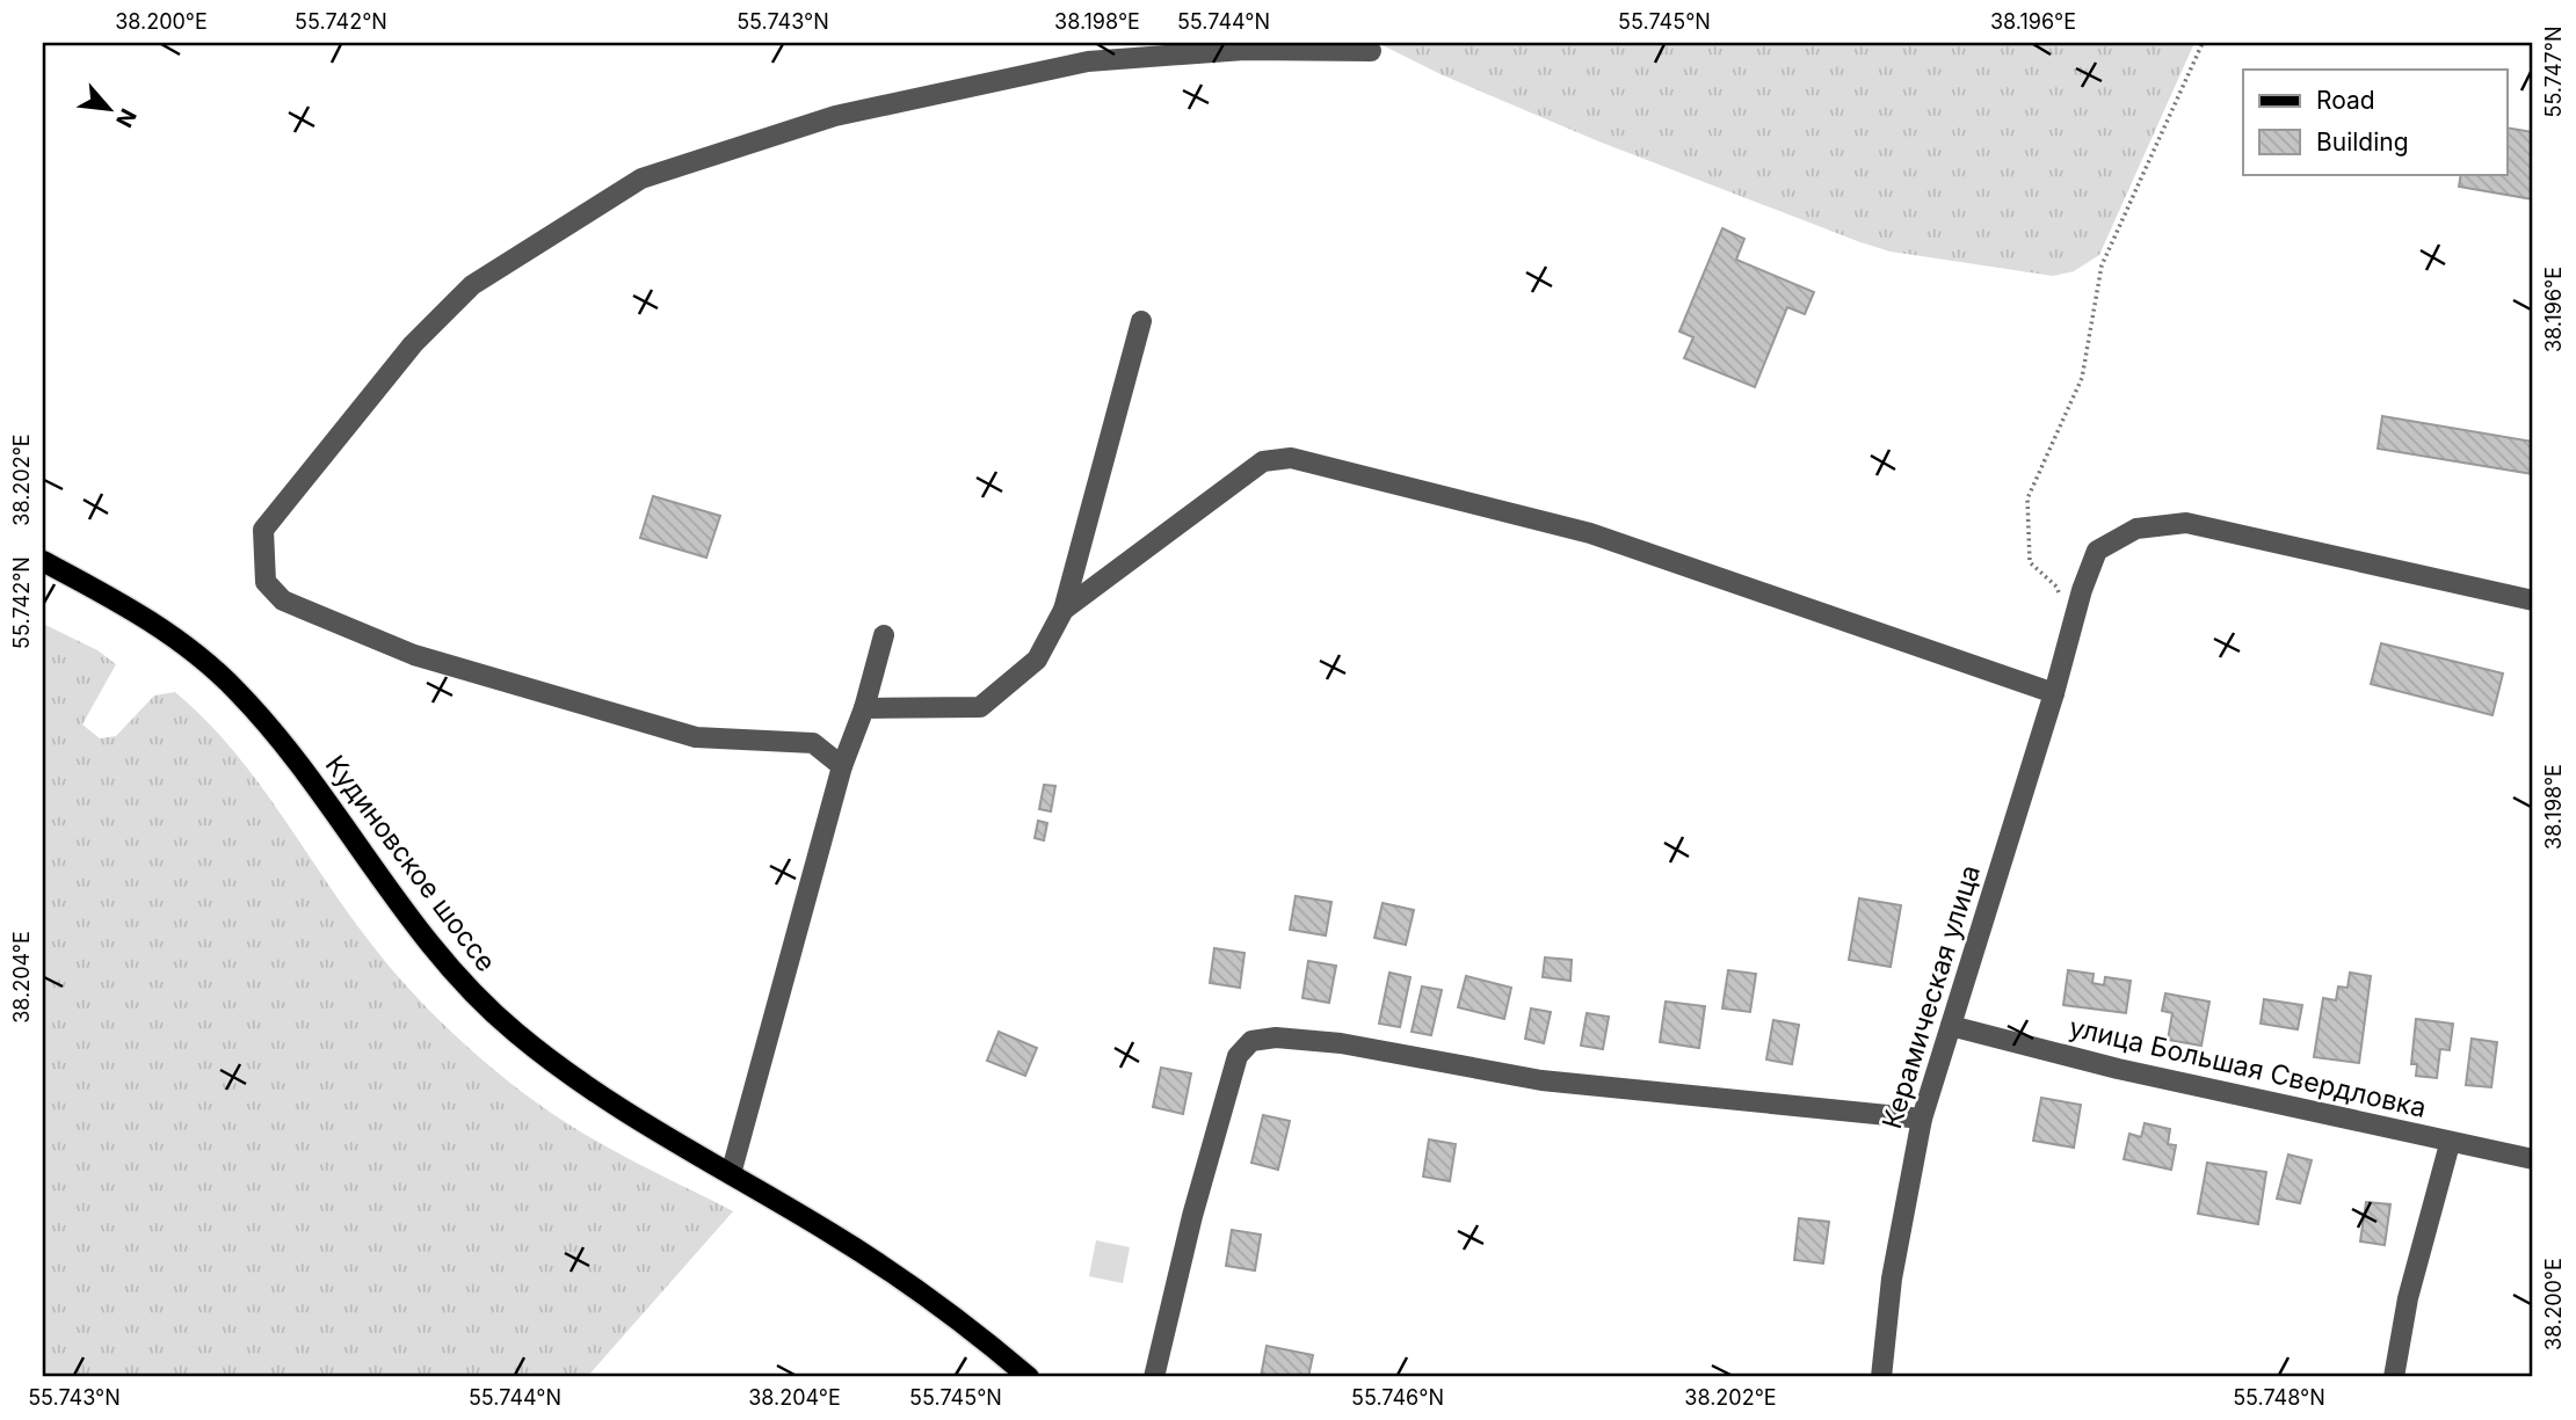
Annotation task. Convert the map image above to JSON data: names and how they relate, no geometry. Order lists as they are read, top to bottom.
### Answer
{
  "streets": {
    "main road": ["Кудиновское шоссе"],
    "street": ["Керамическая улица", "улица Большая Свердловка"]
  },
  "crossings": [
    ["Керамическая улица", "улица Большая Свердловка"]
  ],
  "legend": ["Road", "Building"],
  "north": "bottom right",
  "coordinates": [
    "38.200°E",
    "55.742°N",
    "55.743°N",
    "38.198°E",
    "55.744°N",
    "55.745°N",
    "38.196°E",
    "55.747°N",
    "38.202°E",
    "38.204°E",
    "55.746°N",
    "55.748°N"
  ]
}
